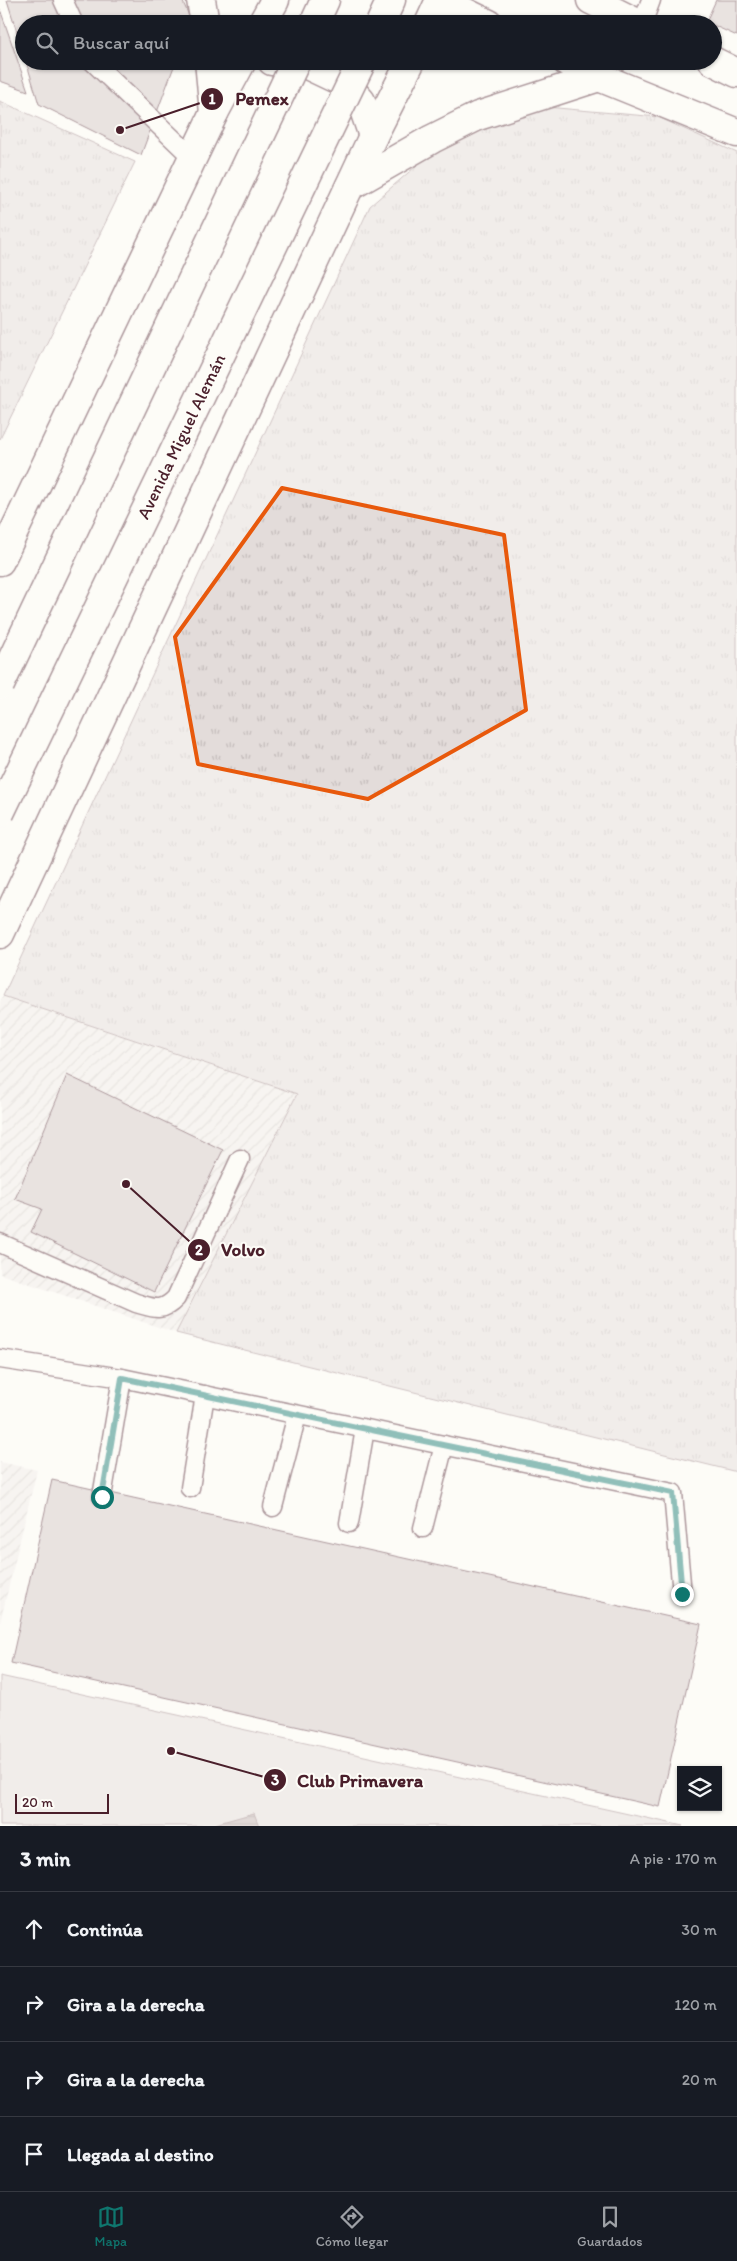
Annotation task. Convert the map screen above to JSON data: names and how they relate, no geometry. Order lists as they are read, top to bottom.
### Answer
{
  "streets": {
    "main road": ["Avenida Miguel Alemán"]
  },
  "places": ["Pemex", "Volvo", "Club Primavera"],
  "scale_bar": "20 m",
  "page": {
    "search": "Buscar aquí",
    "scale": "20 m",
    "heading": ["3 min", "A pie · 170 m"],
    "list": [
      ["Continúa", "30 m"],
      ["Gira a la derecha", "120 m"],
      ["Gira a la derecha", "20 m"],
      "Llegada al destino"
    ],
    "nav": ["Mapa", "Cómo llegar", "Guardados"]
  }
}
